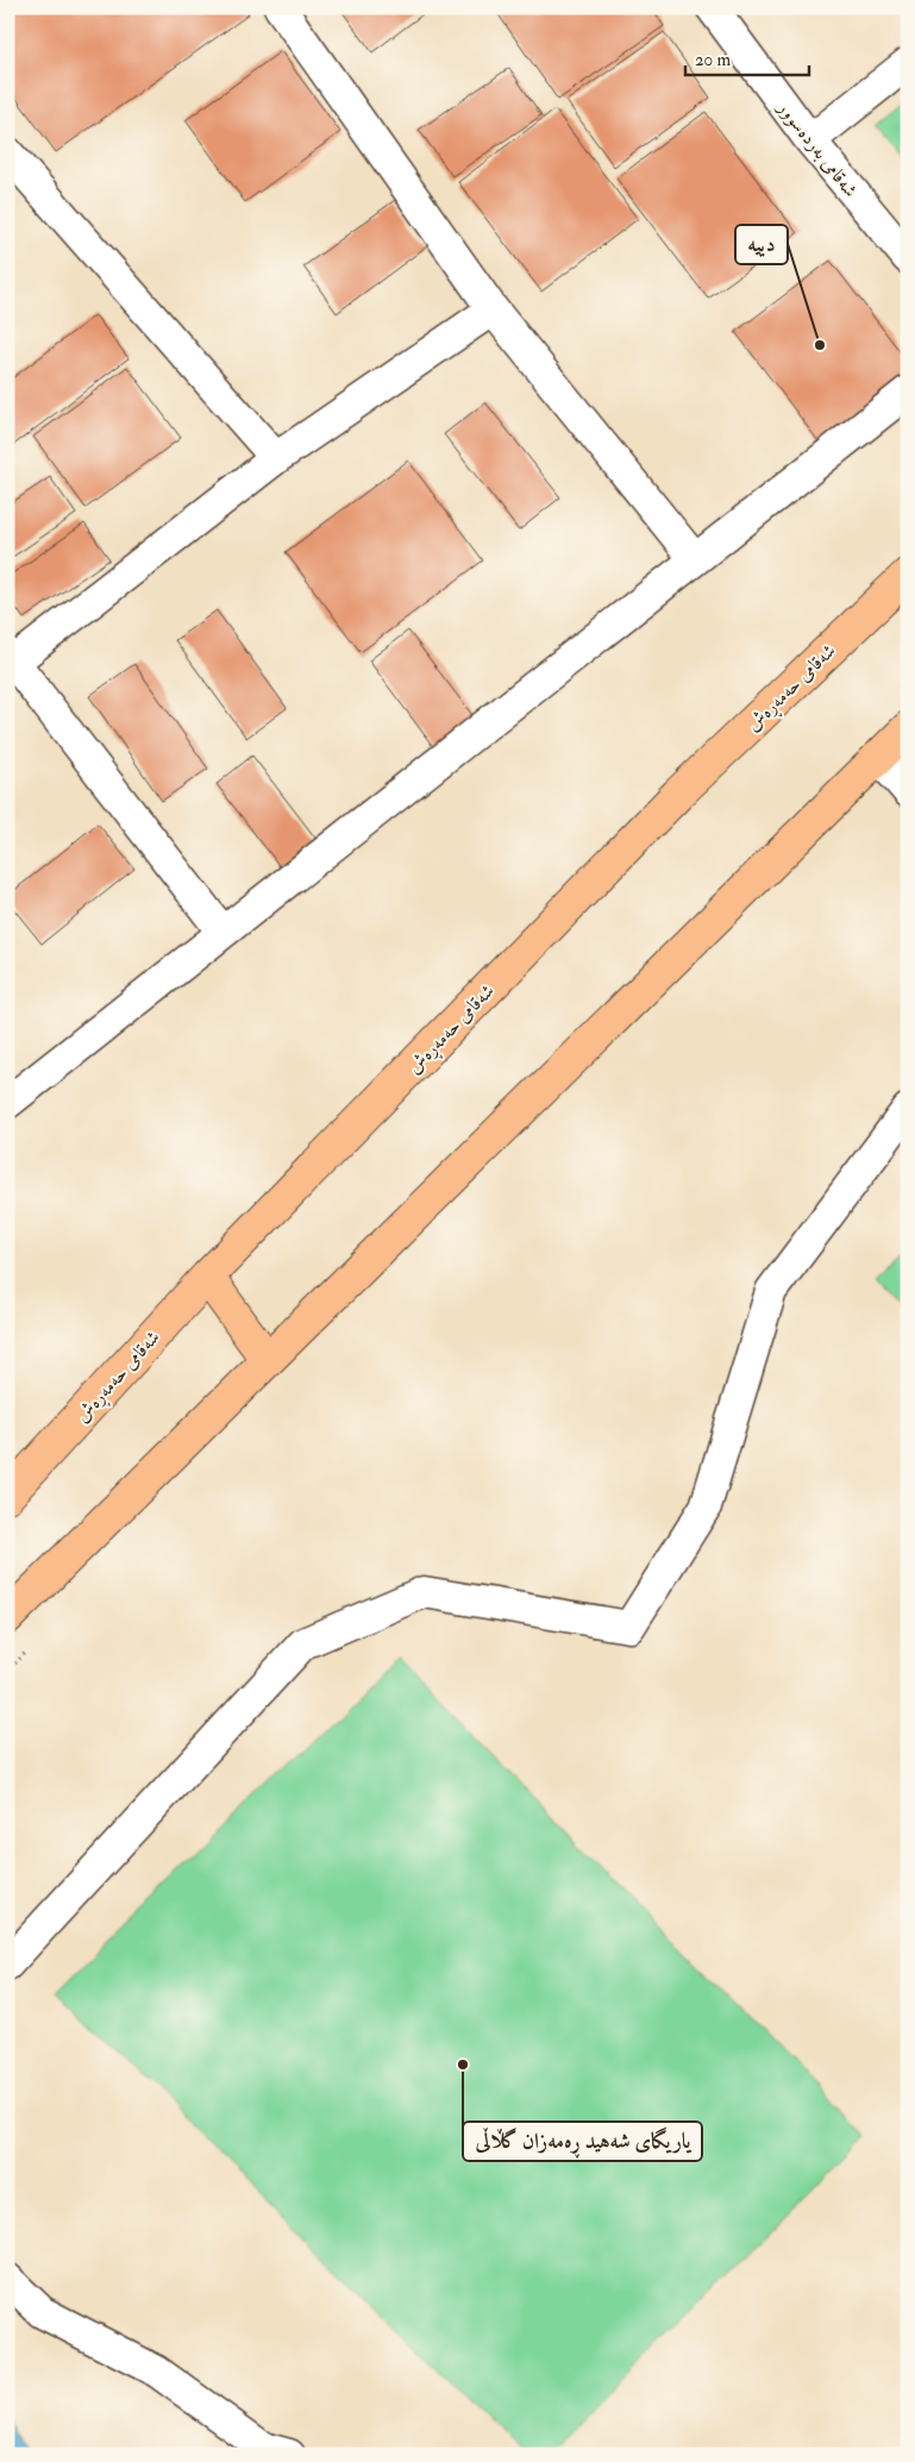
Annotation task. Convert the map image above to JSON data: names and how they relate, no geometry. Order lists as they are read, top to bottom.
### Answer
{
  "streets": {
    "highway": ["شەقامی حەمەڕەش"],
    "street": ["شەقامی بەردەسوور"]
  },
  "places": ["دییە", "یاریگای شەهید ڕەمەزان گڵاڵی"],
  "scale_bar": "20 m"
}
